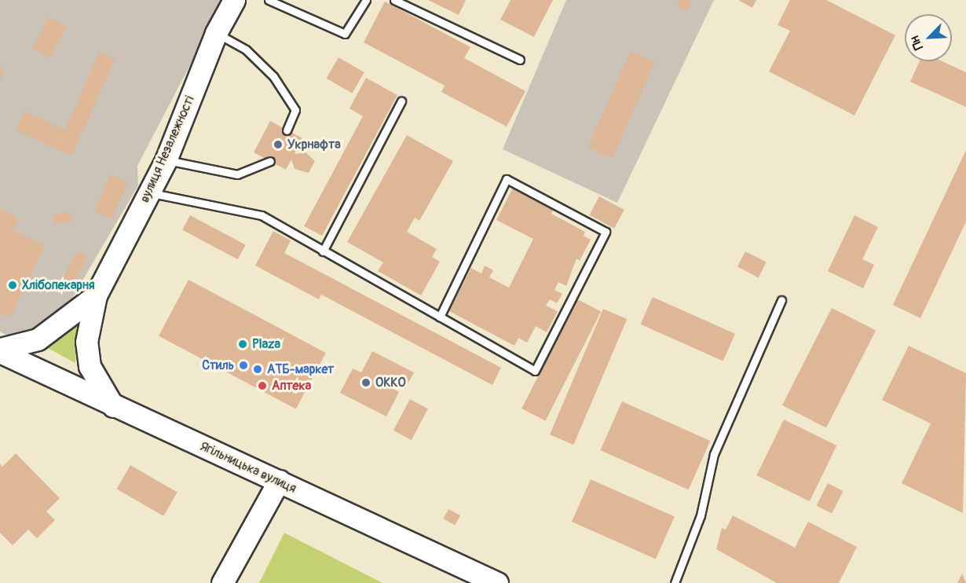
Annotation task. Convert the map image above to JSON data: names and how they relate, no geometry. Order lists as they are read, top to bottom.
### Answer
{
  "streets": {
    "main road": ["вулиця Незалежності", "Ягільницька вулиця"]
  },
  "crossings": [
    ["вулиця Незалежності", "Ягільницька вулиця"]
  ],
  "places": [
    "Укрнафта",
    "Хлібопекарня",
    "Plaza",
    "Стиль",
    "АТБ-маркет",
    "ОККО",
    "Аптека"
  ],
  "north": "bottom left"
}
